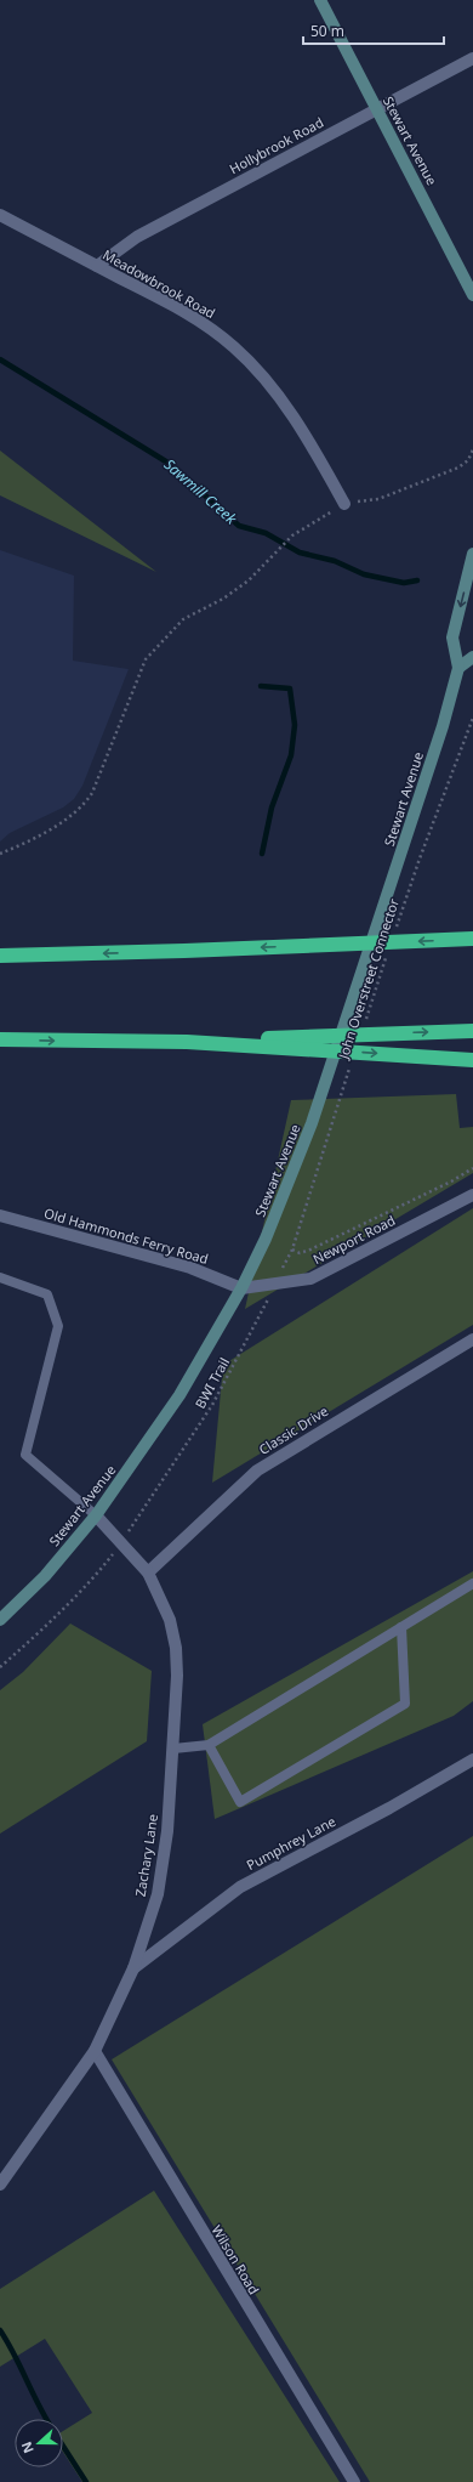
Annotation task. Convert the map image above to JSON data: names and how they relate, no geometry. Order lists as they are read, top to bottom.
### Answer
{
  "streets": {
    "street": [
      "Stewart Avenue",
      "Hollybrook Road",
      "Meadowbrook Road",
      "Old Hammonds Ferry Road",
      "Newport Road",
      "Classic Drive",
      "Pumphrey Lane",
      "Zachary Lane",
      "Wilson Road"
    ],
    "path": ["John Overstreet Connector", "BWI Trail"]
  },
  "crossings": [
    ["Stewart Avenue", "Hollybrook Road"],
    ["Stewart Avenue", "Old Hammonds Ferry Road"],
    ["Stewart Avenue", "Newport Road"],
    ["Stewart Avenue", "Zachary Lane"],
    ["Hollybrook Road", "Meadowbrook Road"],
    ["John Overstreet Connector", "BWI Trail"],
    ["Old Hammonds Ferry Road", "Newport Road"],
    ["Newport Road", "BWI Trail"],
    ["BWI Trail", "Zachary Lane"],
    ["Classic Drive", "Zachary Lane"],
    ["Pumphrey Lane", "Zachary Lane"],
    ["Zachary Lane", "Wilson Road"]
  ],
  "water": ["Sawmill Creek"],
  "scale_bar": "50 m",
  "north": "left"
}
